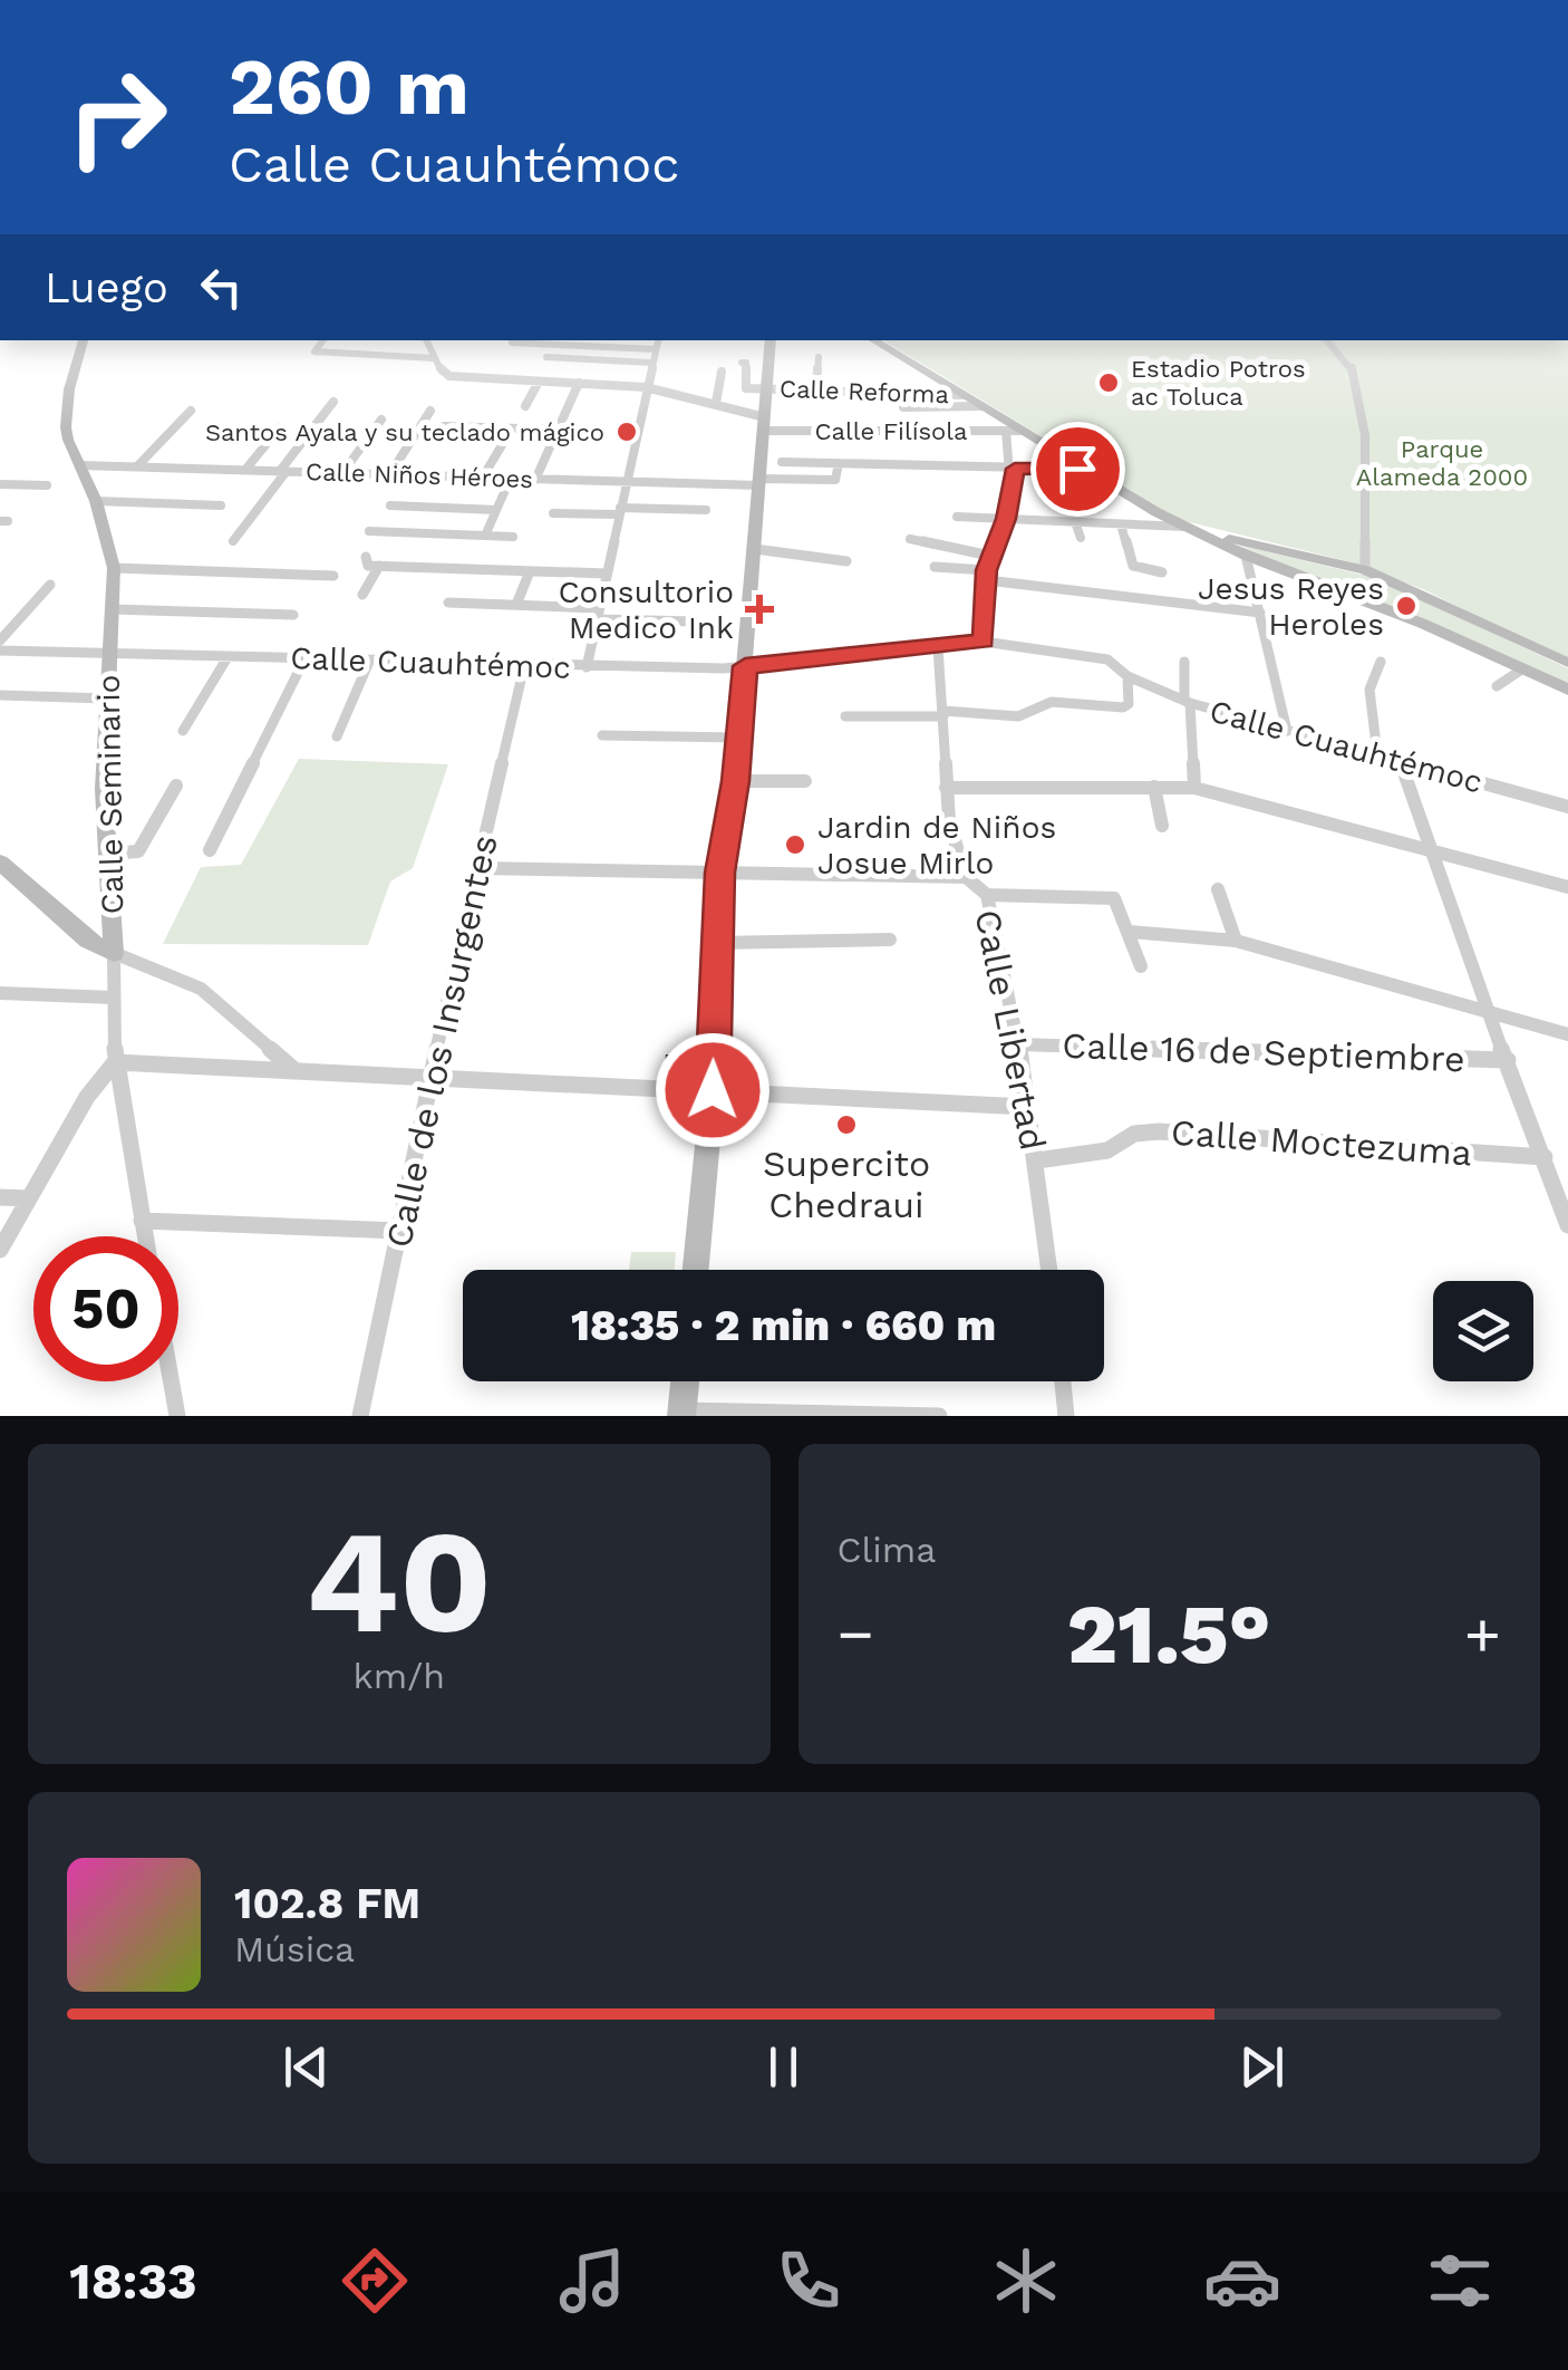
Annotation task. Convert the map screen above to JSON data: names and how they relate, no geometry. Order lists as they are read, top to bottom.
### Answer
{
  "streets": {
    "main road": ["Calle Seminario"],
    "street": [
      "Calle Reforma",
      "Calle Filísola",
      "Calle Niños Héroes",
      "Calle Cuauhtémoc",
      "Calle Libertad",
      "Calle de los Insurgentes",
      "Calle 16 de Septiembre",
      "Calle Moctezuma"
    ]
  },
  "crossings": [
    ["Calle Niños Héroes", "Calle Seminario"],
    ["Calle Cuauhtémoc", "Calle Seminario"],
    ["Calle Cuauhtémoc", "Calle Libertad"],
    ["Calle Cuauhtémoc", "Calle de los Insurgentes"],
    ["Calle Libertad", "Calle 16 de Septiembre"],
    ["Calle Libertad", "Calle Moctezuma"]
  ],
  "parks": ["Parque Alameda 2000"],
  "places": {
    "other": [
      "Estadio Potros ac Toluca",
      "Santos Ayala y su teclado mágico",
      "Jesus Reyes Heroles",
      "Jardin de Niños Josue Mirlo",
      "Supercito Chedraui"
    ],
    "health": ["Consultorio Medico Ink"]
  },
  "page": {
    "turn": ["260 m", "Calle Cuauhtémoc"],
    "then": "Luego",
    "limit": "50",
    "trip": "18:35 · 2 min · 660 m",
    "tile": [
      ["40", "km/h"],
      "Clima"
    ],
    "heat": ["−", "21.5°", "+"],
    "song": ["102.8 FM", "Música"],
    "tabs": "18:33"
  }
}
